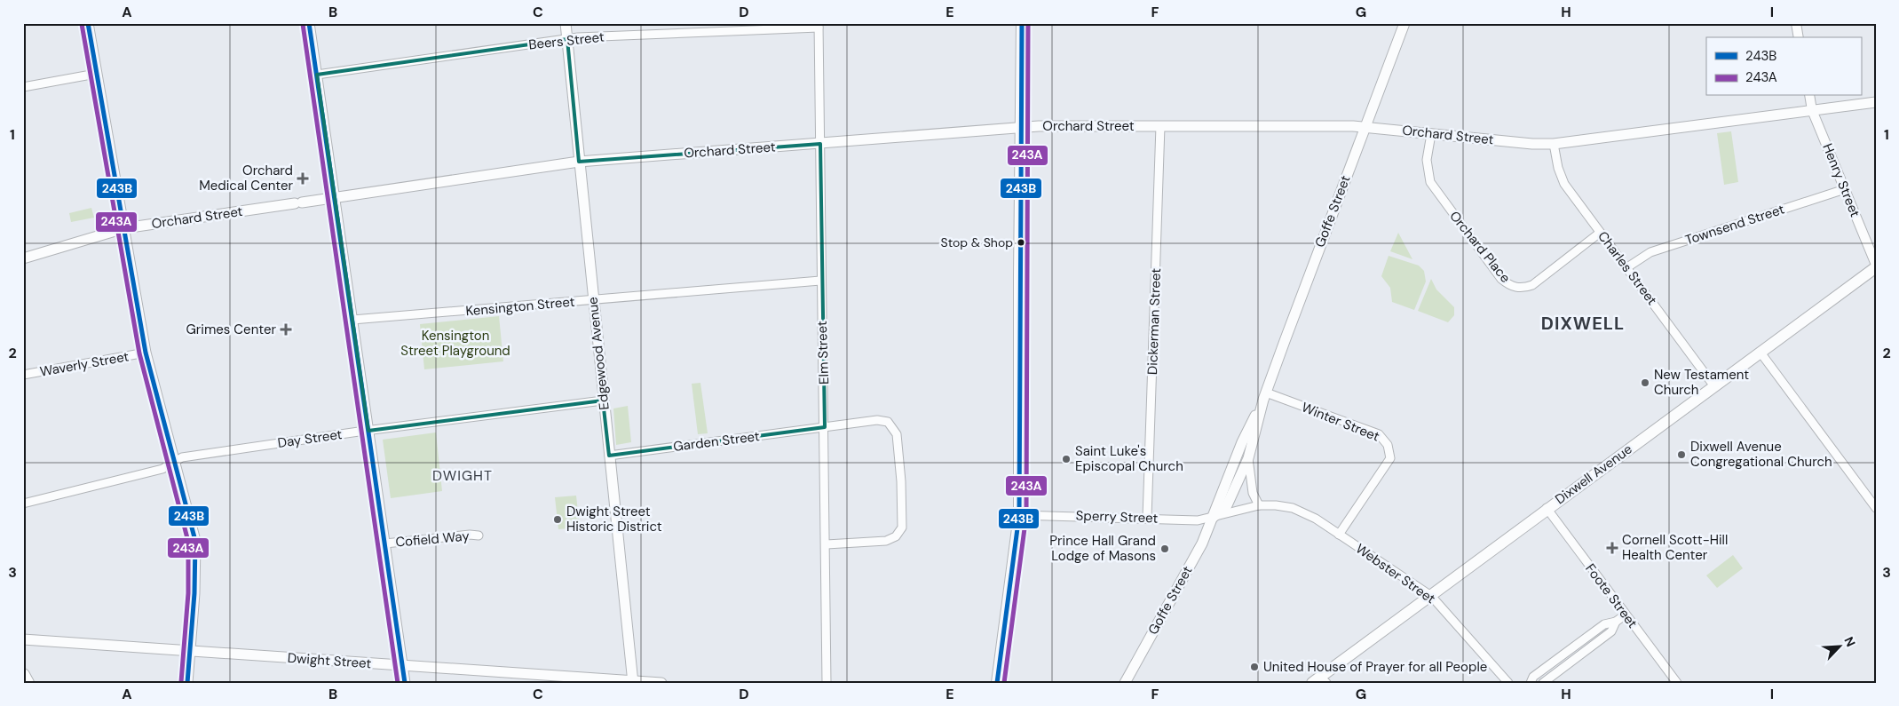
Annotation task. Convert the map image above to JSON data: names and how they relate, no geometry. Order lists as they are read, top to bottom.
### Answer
{
  "streets": {
    "main road": [
      "Orchard Street",
      "Goffe Street",
      "Edgewood Avenue",
      "Dixwell Avenue",
      "Dwight Street"
    ],
    "street": [
      "Beers Street",
      "Henry Street",
      "Townsend Street",
      "Orchard Place",
      "Charles Street",
      "Kensington Street",
      "Dickerman Street",
      "Elm Street",
      "Waverly Street",
      "Winter Street",
      "Day Street",
      "Garden Street",
      "Sperry Street",
      "Cofield Way",
      "Webster Street",
      "Foote Street"
    ]
  },
  "crossings": [
    ["Beers Street", "Elm Street"],
    ["Beers Street", "Edgewood Avenue"],
    ["Orchard Street", "Henry Street"],
    ["Orchard Street", "Goffe Street"],
    ["Orchard Street", "Orchard Place"],
    ["Orchard Street", "Charles Street"],
    ["Orchard Street", "Dickerman Street"],
    ["Orchard Street", "Elm Street"],
    ["Orchard Street", "Edgewood Avenue"],
    ["Henry Street", "Townsend Street"],
    ["Henry Street", "Dixwell Avenue"],
    ["Goffe Street", "Winter Street"],
    ["Goffe Street", "Sperry Street"],
    ["Goffe Street", "Webster Street"],
    ["Townsend Street", "Charles Street"],
    ["Orchard Place", "Charles Street"],
    ["Charles Street", "Dixwell Avenue"],
    ["Kensington Street", "Elm Street"],
    ["Kensington Street", "Edgewood Avenue"],
    ["Dickerman Street", "Sperry Street"],
    ["Elm Street", "Garden Street"],
    ["Edgewood Avenue", "Day Street"],
    ["Edgewood Avenue", "Garden Street"],
    ["Edgewood Avenue", "Dwight Street"],
    ["Winter Street", "Webster Street"],
    ["Dixwell Avenue", "Webster Street"],
    ["Dixwell Avenue", "Foote Street"],
    ["Sperry Street", "Webster Street"]
  ],
  "districts": ["DIXWELL", "DWIGHT"],
  "parks": ["Kensington Street Playground"],
  "places": {
    "health": ["Orchard Medical Center", "Grimes Center", "Cornell Scott-Hill Health Center"],
    "other": [
      "Stop & Shop",
      "New Testament Church",
      "Dixwell Avenue Congregational Church",
      "Saint Luke's Episcopal Church",
      "Dwight Street Historic District",
      "Prince Hall Grand Lodge of Masons",
      "United House of Prayer for all People"
    ]
  },
  "lines": ["transit line 243B", "transit line 243A"],
  "legend": ["243B", "243A"],
  "north": "top right",
  "grid": {
    "columns": [
      "A",
      "B",
      "C",
      "D",
      "E",
      "F",
      "G",
      "H",
      "I"
    ],
    "rows": ["1", "2", "3"]
  }
}
